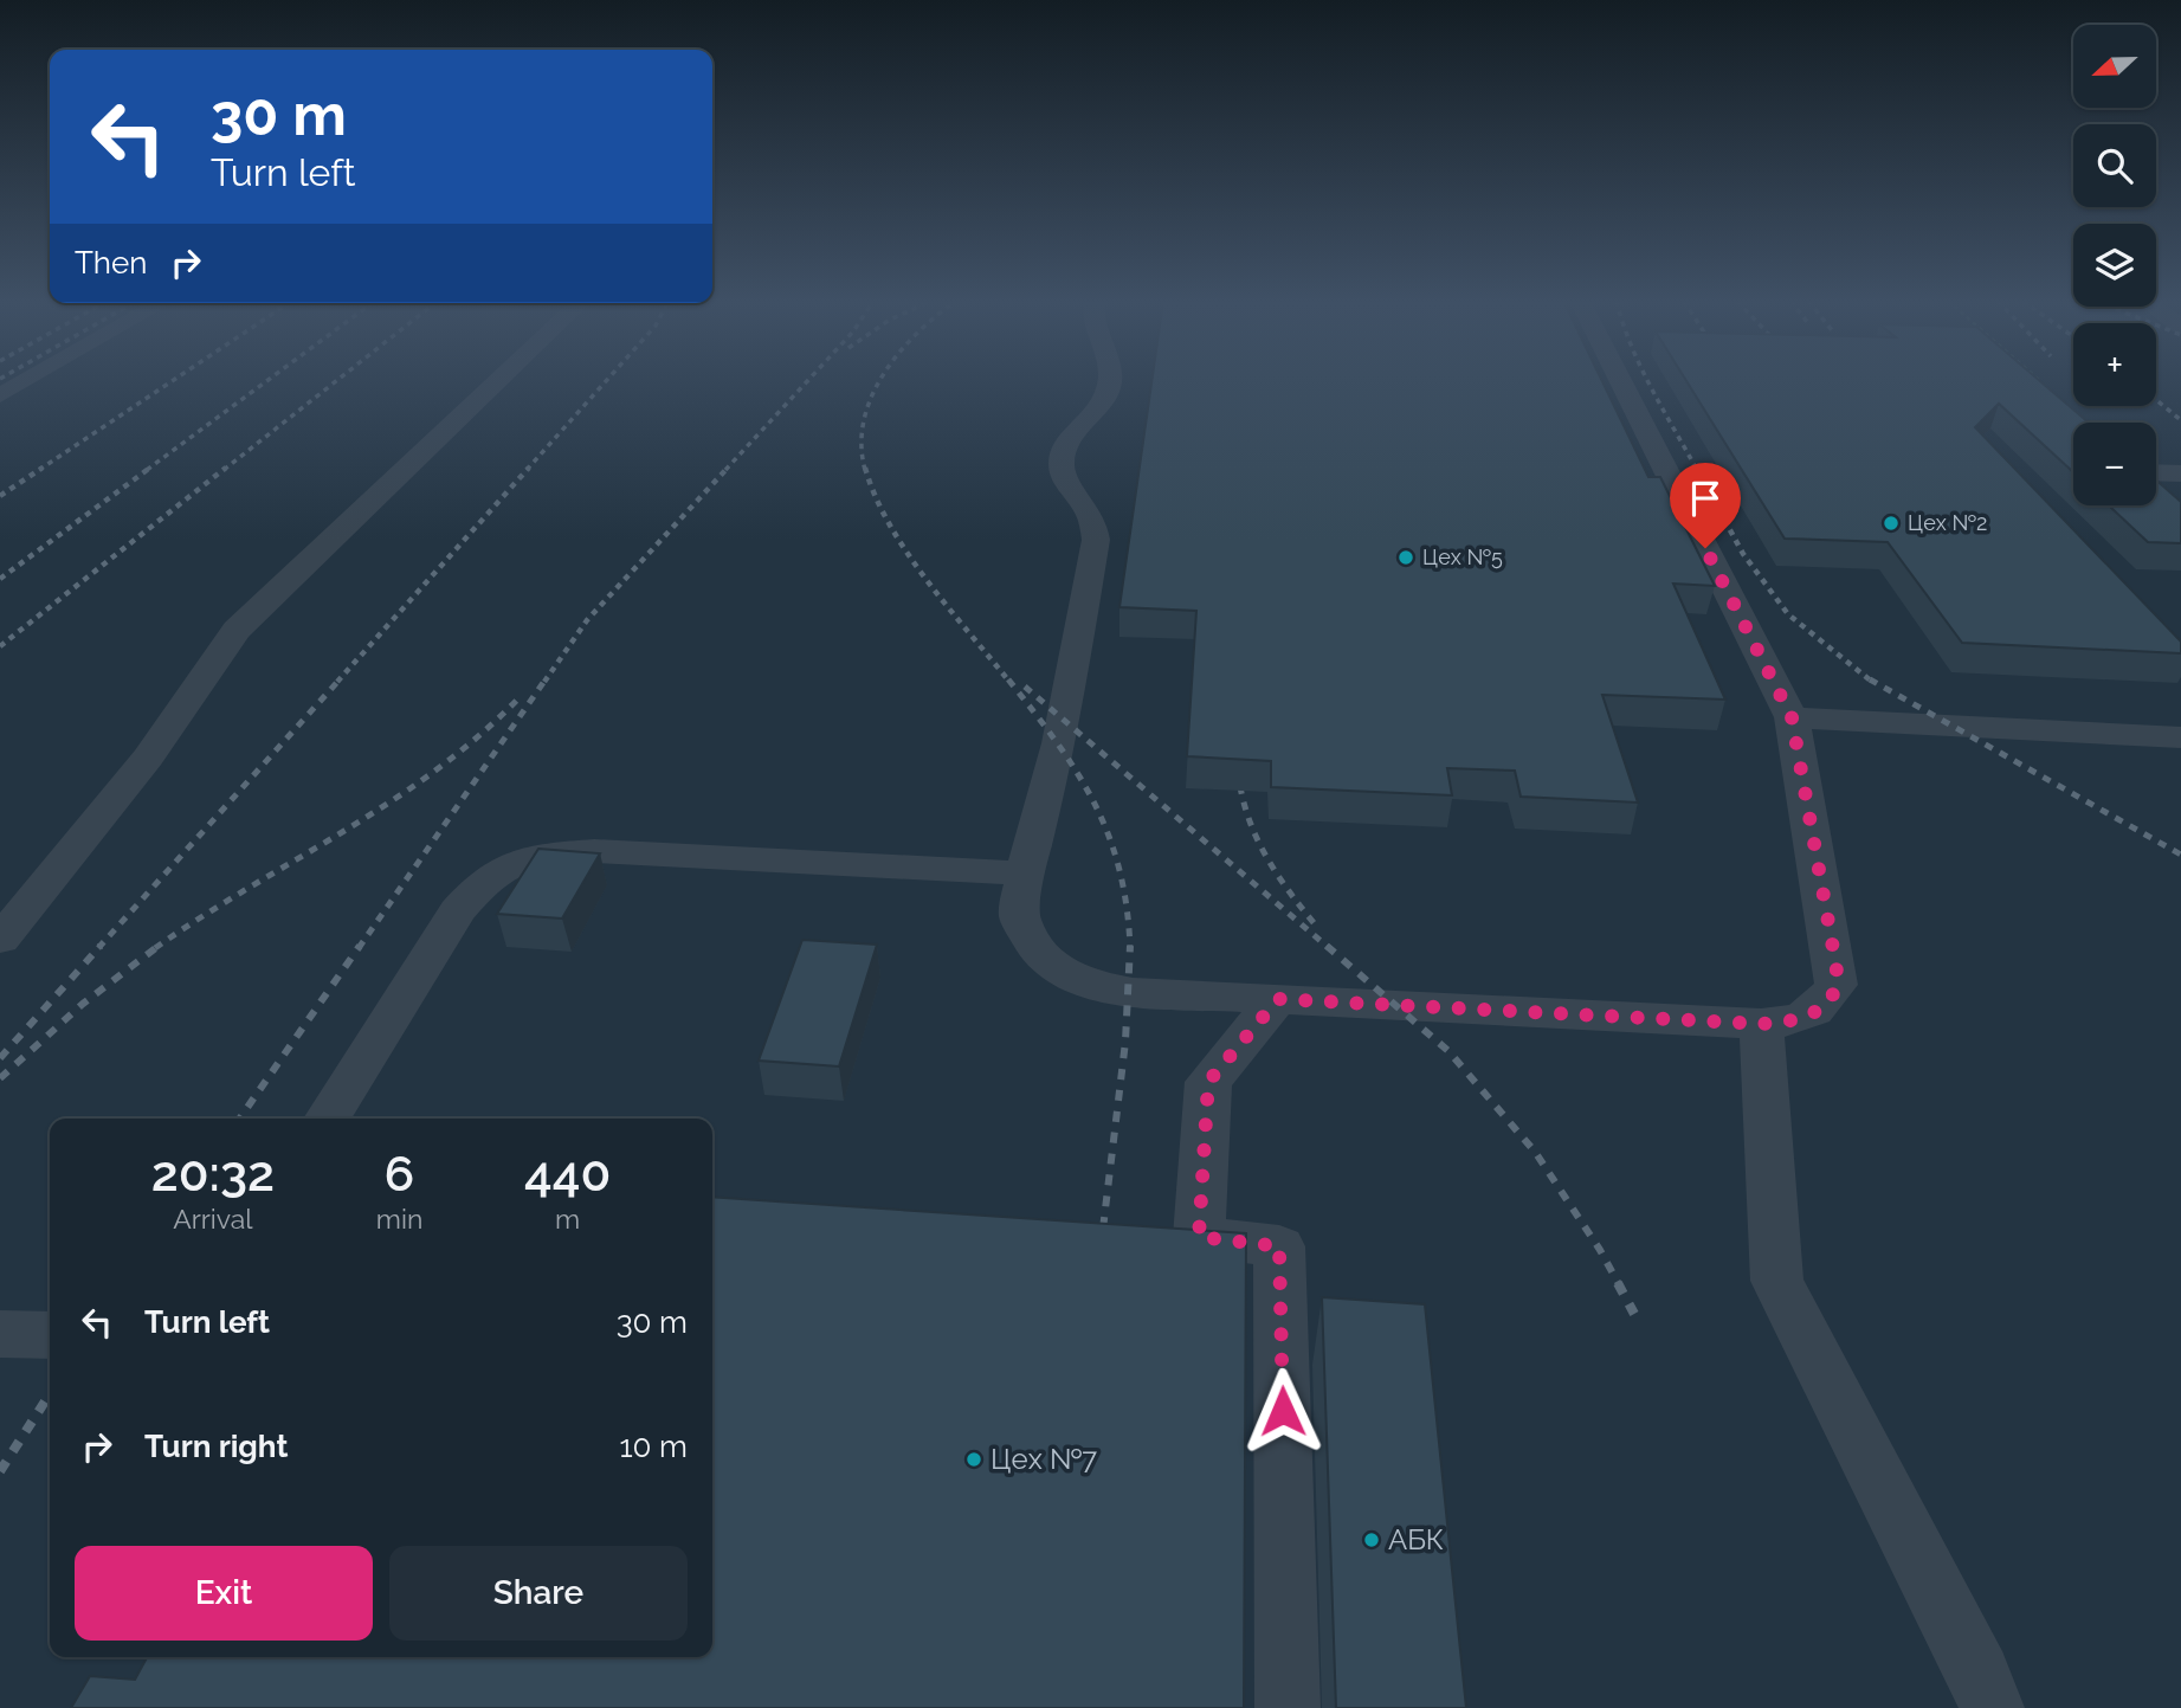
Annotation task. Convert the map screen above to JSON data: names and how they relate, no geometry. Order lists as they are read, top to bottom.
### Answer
{
  "places": [
    "Цех №2",
    "Цех №5",
    "Цех №7",
    "АБК"
  ],
  "north": "left",
  "page": {
    "map_buttons": ["+", "−"],
    "turn": ["30 m", "Turn left"],
    "then": "Then",
    "eta": [
      "20:32",
      "Arrival",
      "6",
      "min",
      "440",
      "m"
    ],
    "list": [
      {
        "name": "Turn left",
        "value": "30 m"
      },
      {
        "name": "Turn right",
        "value": "10 m"
      }
    ],
    "buttons": ["Exit", "Share"]
  }
}
